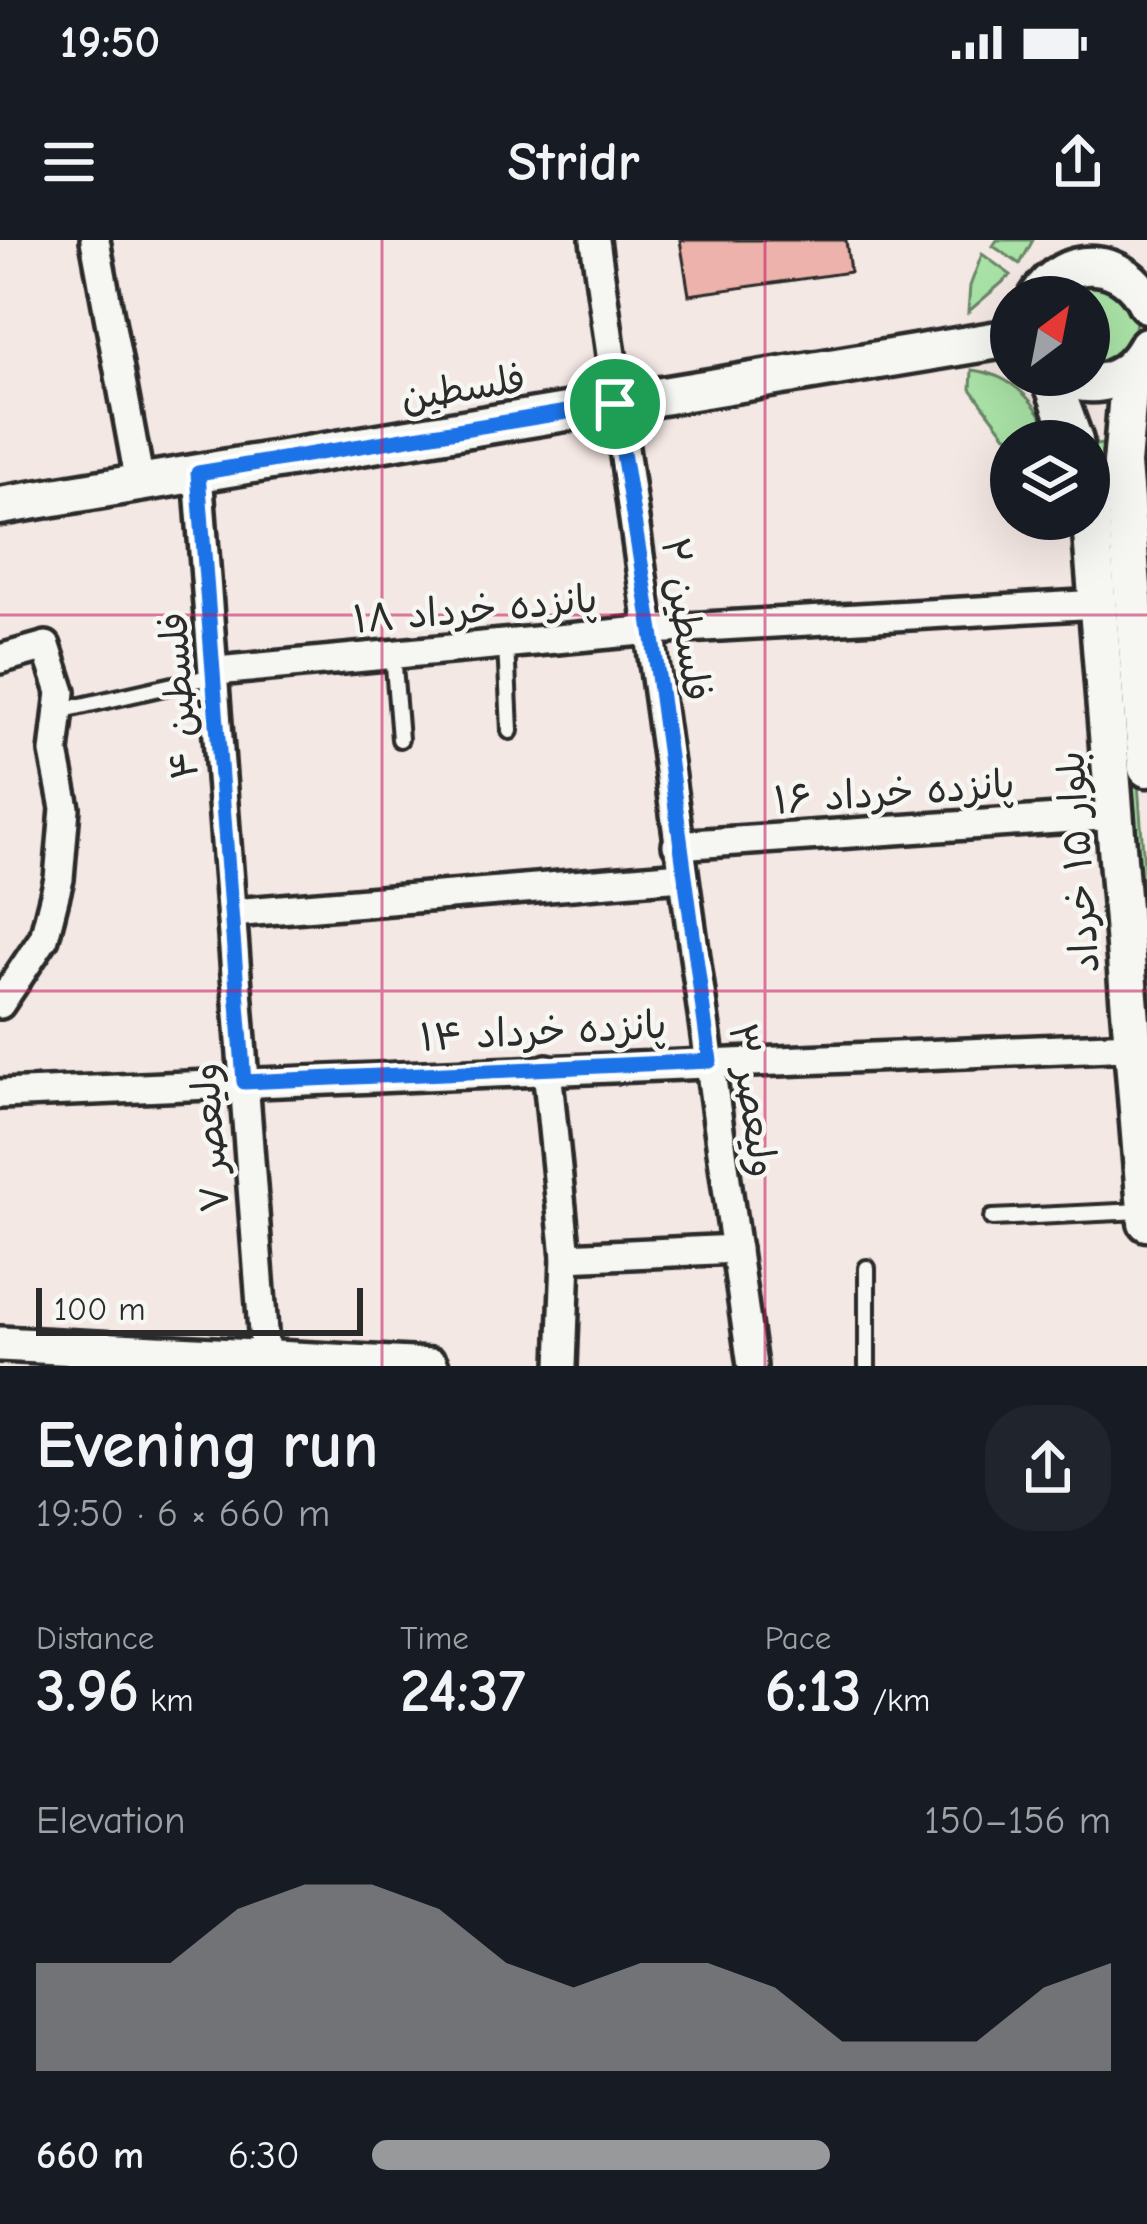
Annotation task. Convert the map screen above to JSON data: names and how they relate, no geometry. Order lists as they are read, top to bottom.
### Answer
{
  "streets": {
    "main road": ["فلسطین", "بلوار ۱۵ خرداد"],
    "street": [
      "پانزده خرداد ۱۸",
      "فلسطین ۲",
      "فلسطین ۴",
      "پانزده خرداد ۱۶",
      "پانزده خرداد ۱۴",
      "ولیعصر ۳",
      "ولیعصر ۷"
    ]
  },
  "crossings": [
    ["فلسطین", "فلسطین ۲"],
    ["فلسطین", "فلسطین ۴"],
    ["پانزده خرداد ۱۸", "فلسطین ۲"],
    ["پانزده خرداد ۱۸", "فلسطین ۴"],
    ["پانزده خرداد ۱۸", "بلوار ۱۵ خرداد"],
    ["فلسطین ۲", "پانزده خرداد ۱۶"],
    ["فلسطین ۲", "ولیعصر ۳"],
    ["فلسطین ۴", "ولیعصر ۷"],
    ["پانزده خرداد ۱۶", "بلوار ۱۵ خرداد"],
    ["پانزده خرداد ۱۶", "ولیعصر ۳"],
    ["بلوار ۱۵ خرداد", "پانزده خرداد ۱۴"],
    ["پانزده خرداد ۱۴", "ولیعصر ۳"],
    ["پانزده خرداد ۱۴", "ولیعصر ۷"]
  ],
  "scale_bar": "100 m",
  "north": "top right",
  "page": {
    "status": "19:50",
    "header": "Stridr",
    "scale": "100 m",
    "heading": ["Evening run", "19:50 · 6 × 660 m"],
    "stats": [
      ["Distance", "3.96 km"],
      ["Time", "24:37"],
      ["Pace", "6:13 /km"]
    ],
    "chart": ["Elevation", "150–156 m"],
    "list": [
      {
        "name": "660 m",
        "note": "6:30"
      }
    ]
  }
}
